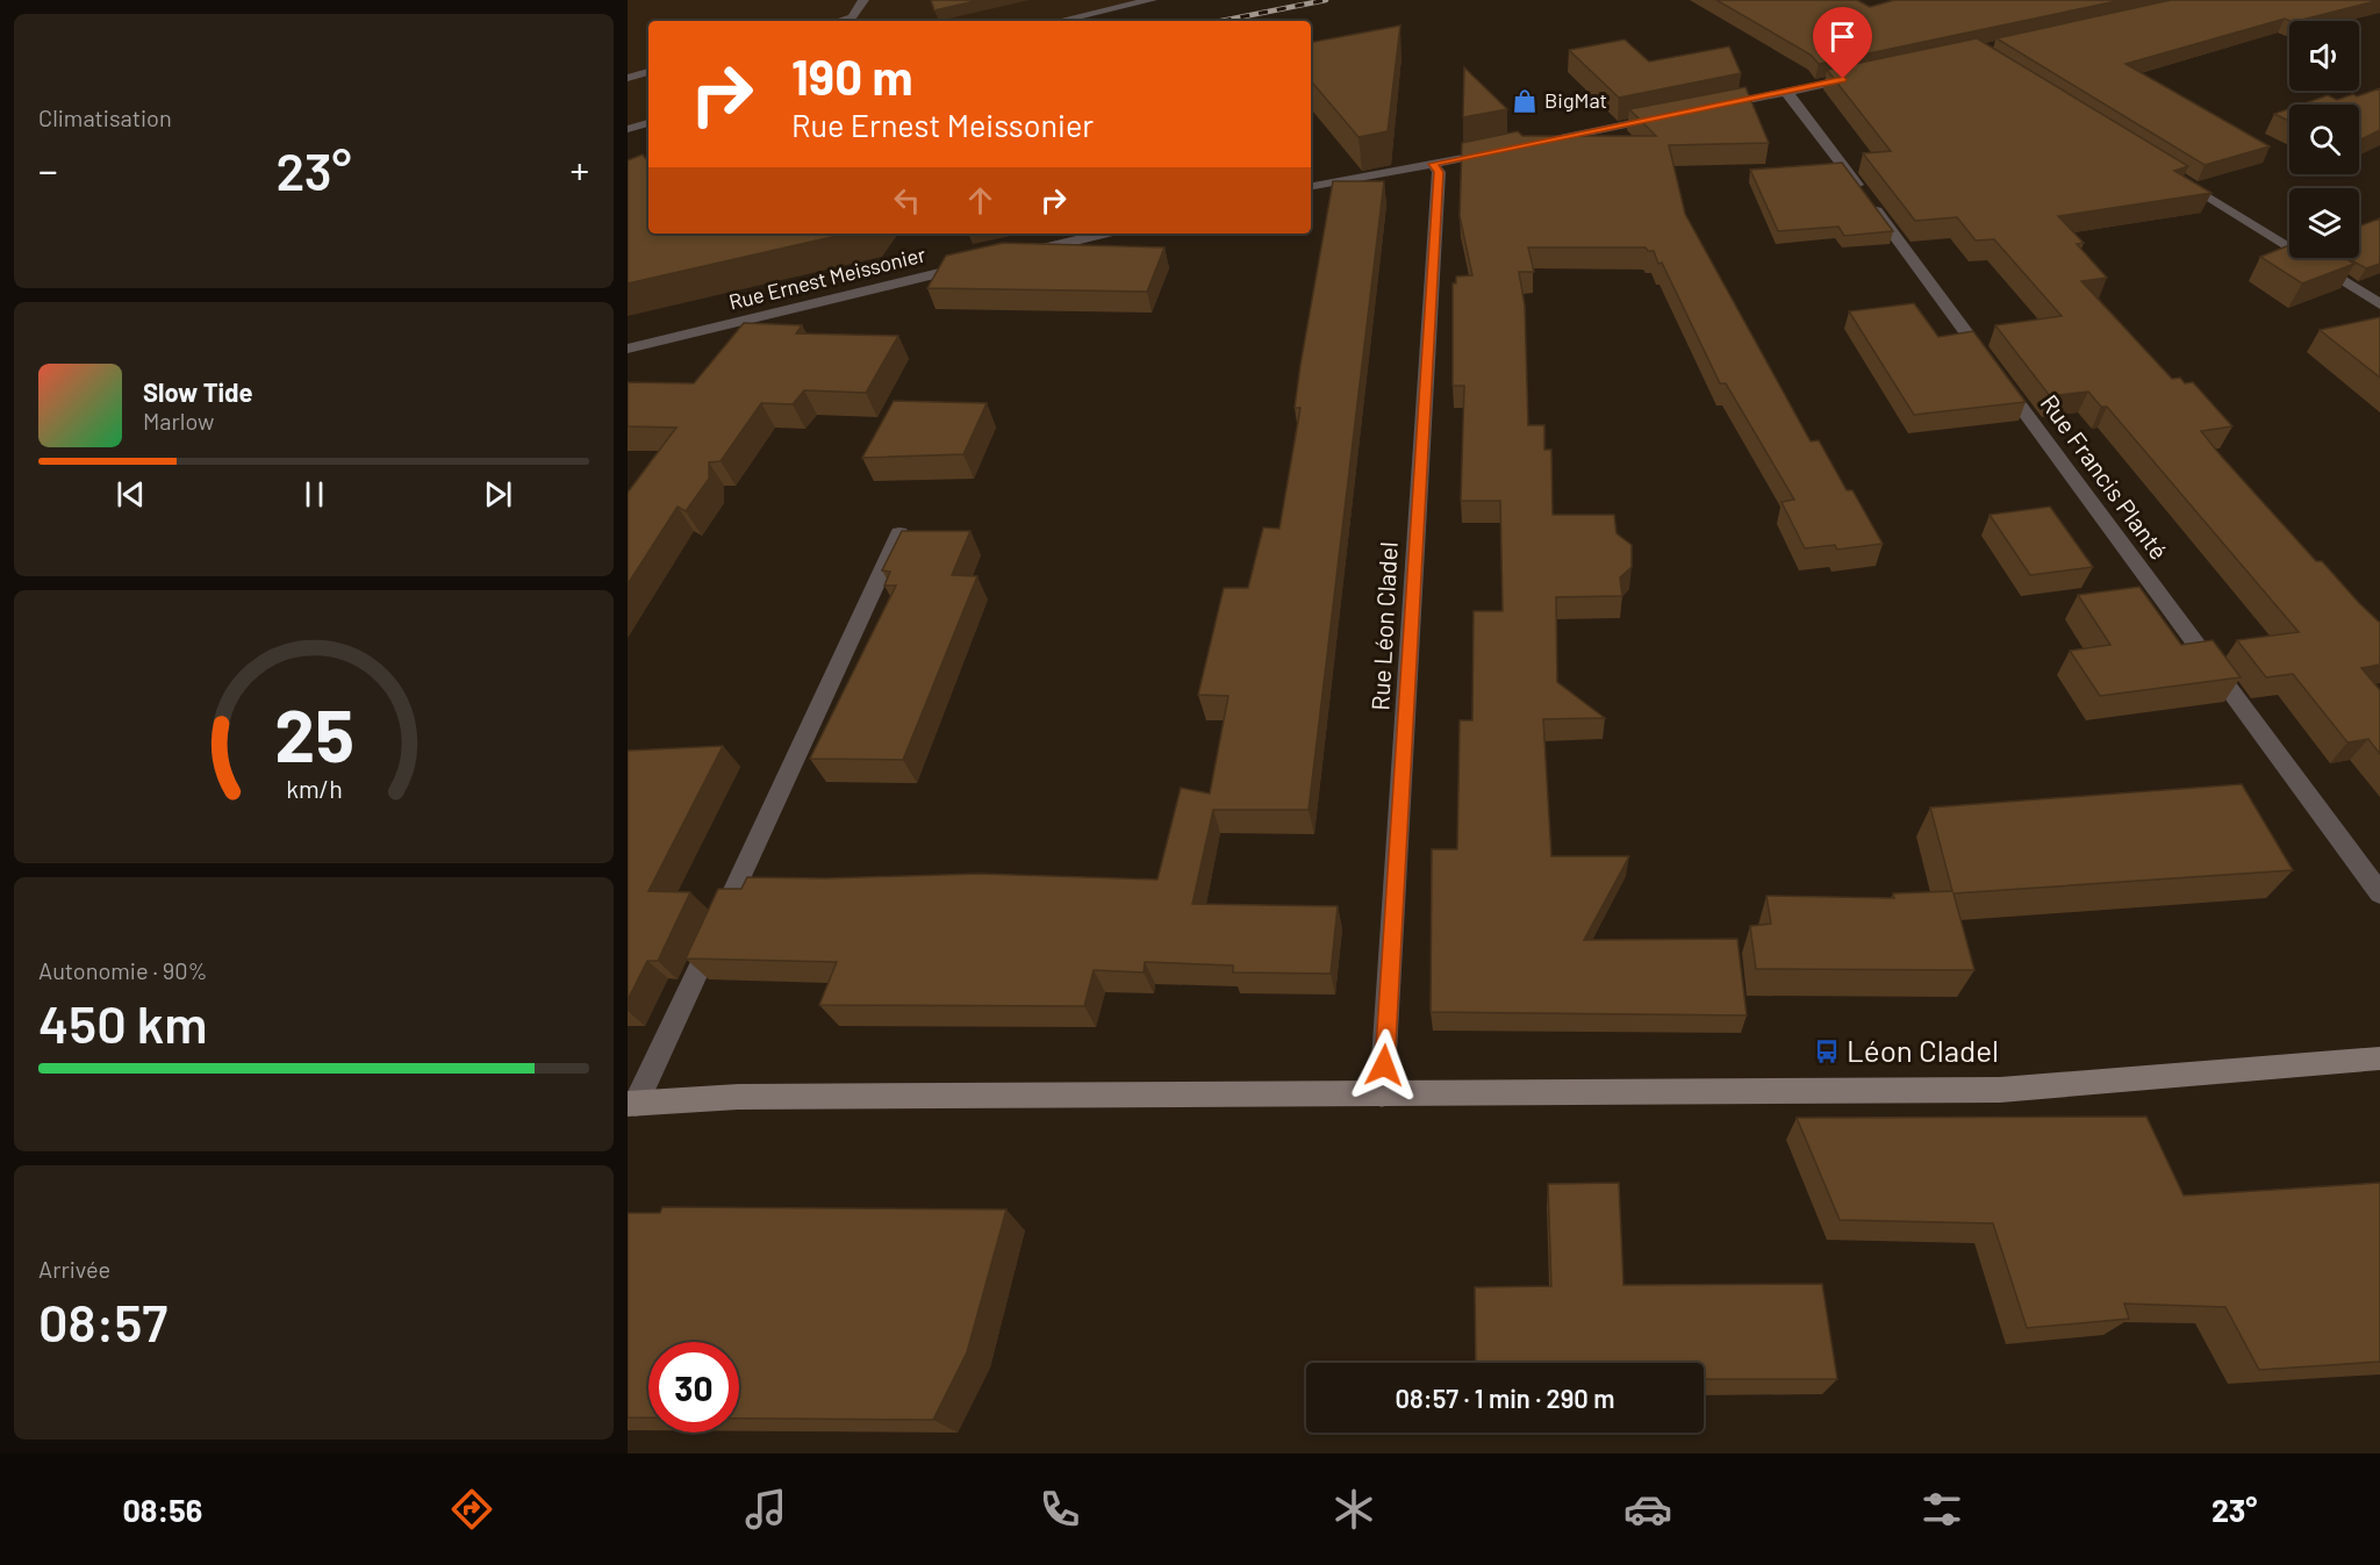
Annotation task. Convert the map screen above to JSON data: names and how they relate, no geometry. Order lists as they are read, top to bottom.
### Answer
{
  "streets": {
    "street": ["Rue Ernest Meissonier", "Rue Francis Planté", "Rue Léon Cladel"]
  },
  "places": {
    "shop": ["BigMat"],
    "bus stop": ["Léon Cladel"]
  },
  "page": {
    "tile": [
      "Climatisation",
      ["Autonomie · 90%", "450 km"],
      ["Arrivée", "08:57"]
    ],
    "turn": ["190 m", "Rue Ernest Meissonier"],
    "heat": ["−", "23°", "+"],
    "song": ["Slow Tide", "Marlow"],
    "limit": "30",
    "trip": "08:57 · 1 min · 290 m",
    "tabs": ["08:56", "23°"],
    "gauge": ["25", "km/h"]
  }
}
